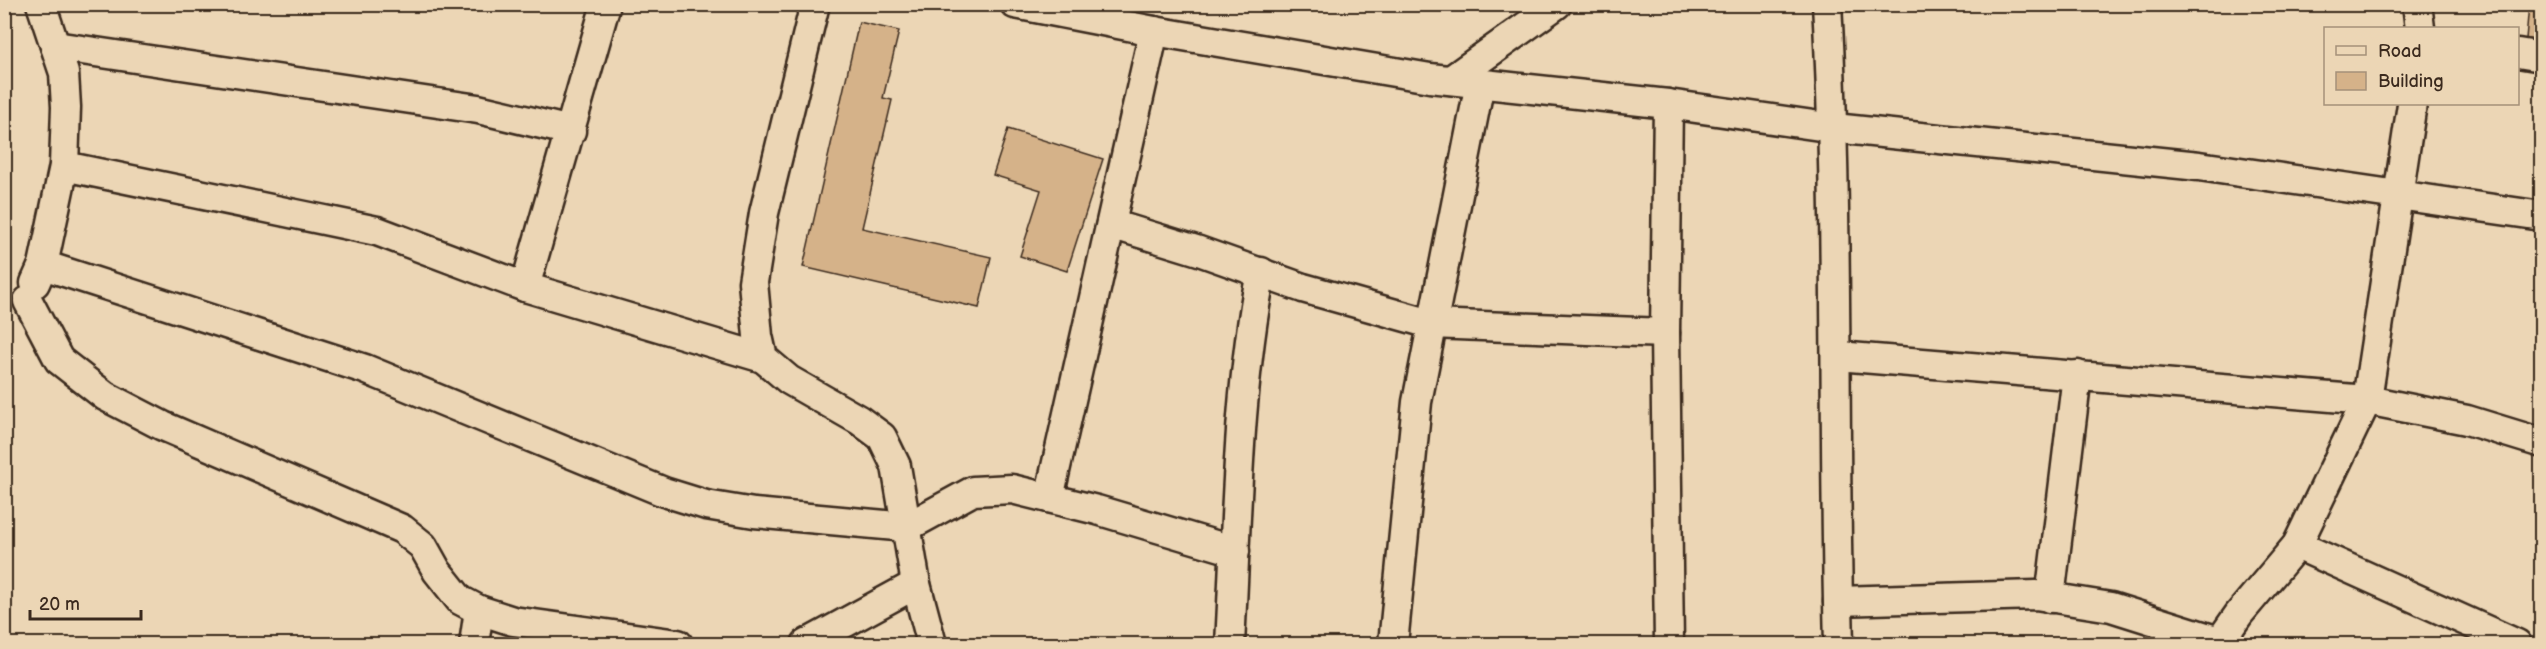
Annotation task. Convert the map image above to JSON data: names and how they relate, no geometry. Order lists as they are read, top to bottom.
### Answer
{
  "legend": ["Road", "Building"],
  "scale_bar": "20 m"
}
